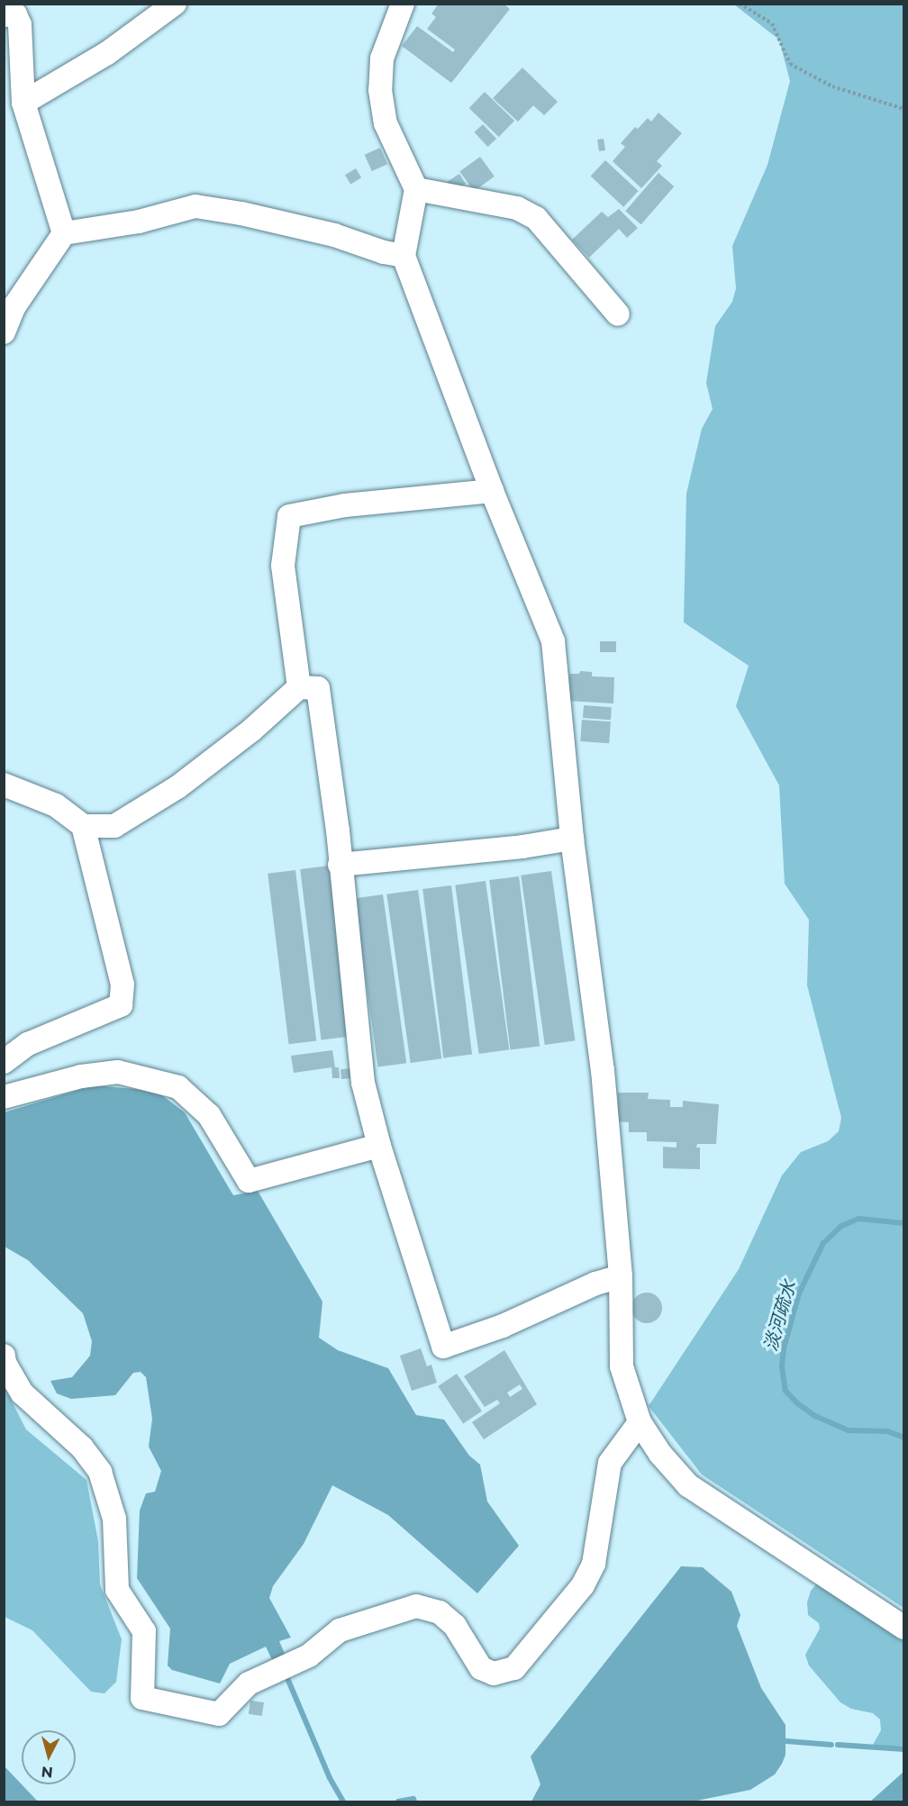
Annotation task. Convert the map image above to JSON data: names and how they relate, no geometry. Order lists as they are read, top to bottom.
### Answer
{
  "water": ["淡河疏水"],
  "north": "bottom"
}
